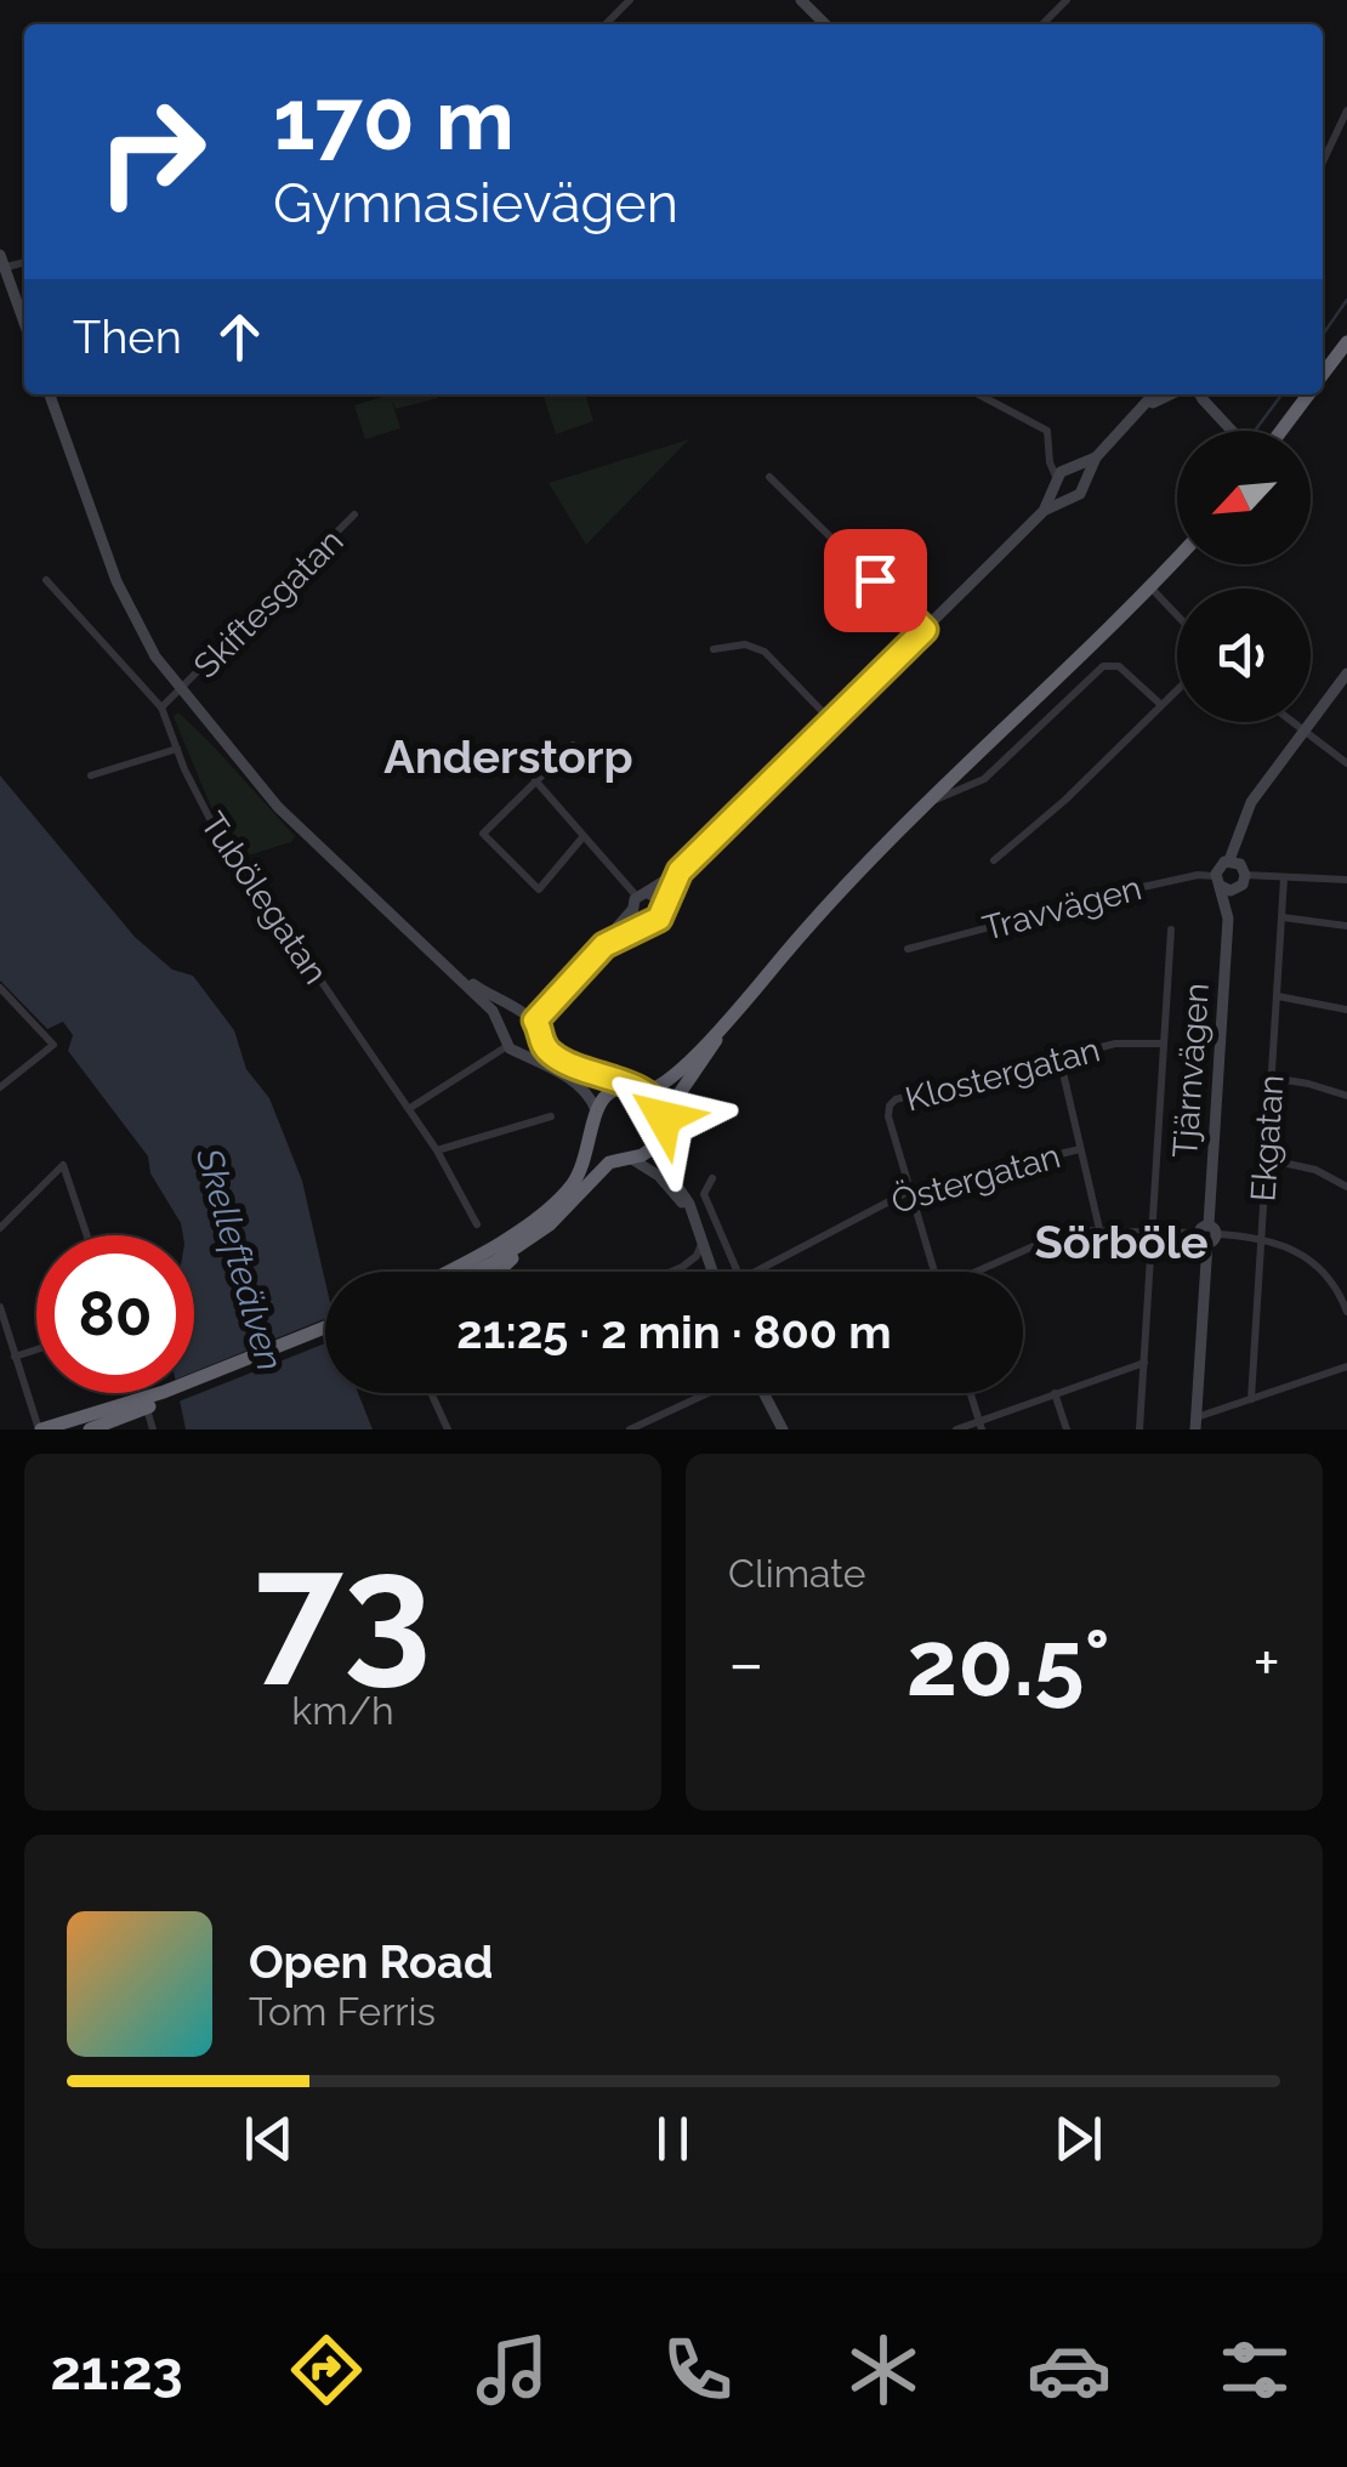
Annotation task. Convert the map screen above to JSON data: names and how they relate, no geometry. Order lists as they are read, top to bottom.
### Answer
{
  "streets": {
    "street": [
      "Skiftesgatan",
      "Tubölegatan",
      "Travvägen",
      "Tjärnvägen",
      "Klostergatan",
      "Ekgatan",
      "Östergatan"
    ]
  },
  "crossings": [
    ["Skiftesgatan", "Tubölegatan"],
    ["Travvägen", "Tjärnvägen"],
    ["Klostergatan", "Östergatan"]
  ],
  "districts": ["Anderstorp", "Sörböle"],
  "water": ["Skellefteälven"],
  "north": "bottom left",
  "page": {
    "turn": ["170 m", "Gymnasievägen"],
    "then": "Then",
    "limit": "80",
    "trip": "21:25 · 2 min · 800 m",
    "tile": [
      ["73", "km/h"],
      "Climate"
    ],
    "heat": ["−", "20.5°", "+"],
    "song": ["Open Road", "Tom Ferris"],
    "tabs": "21:23"
  }
}
